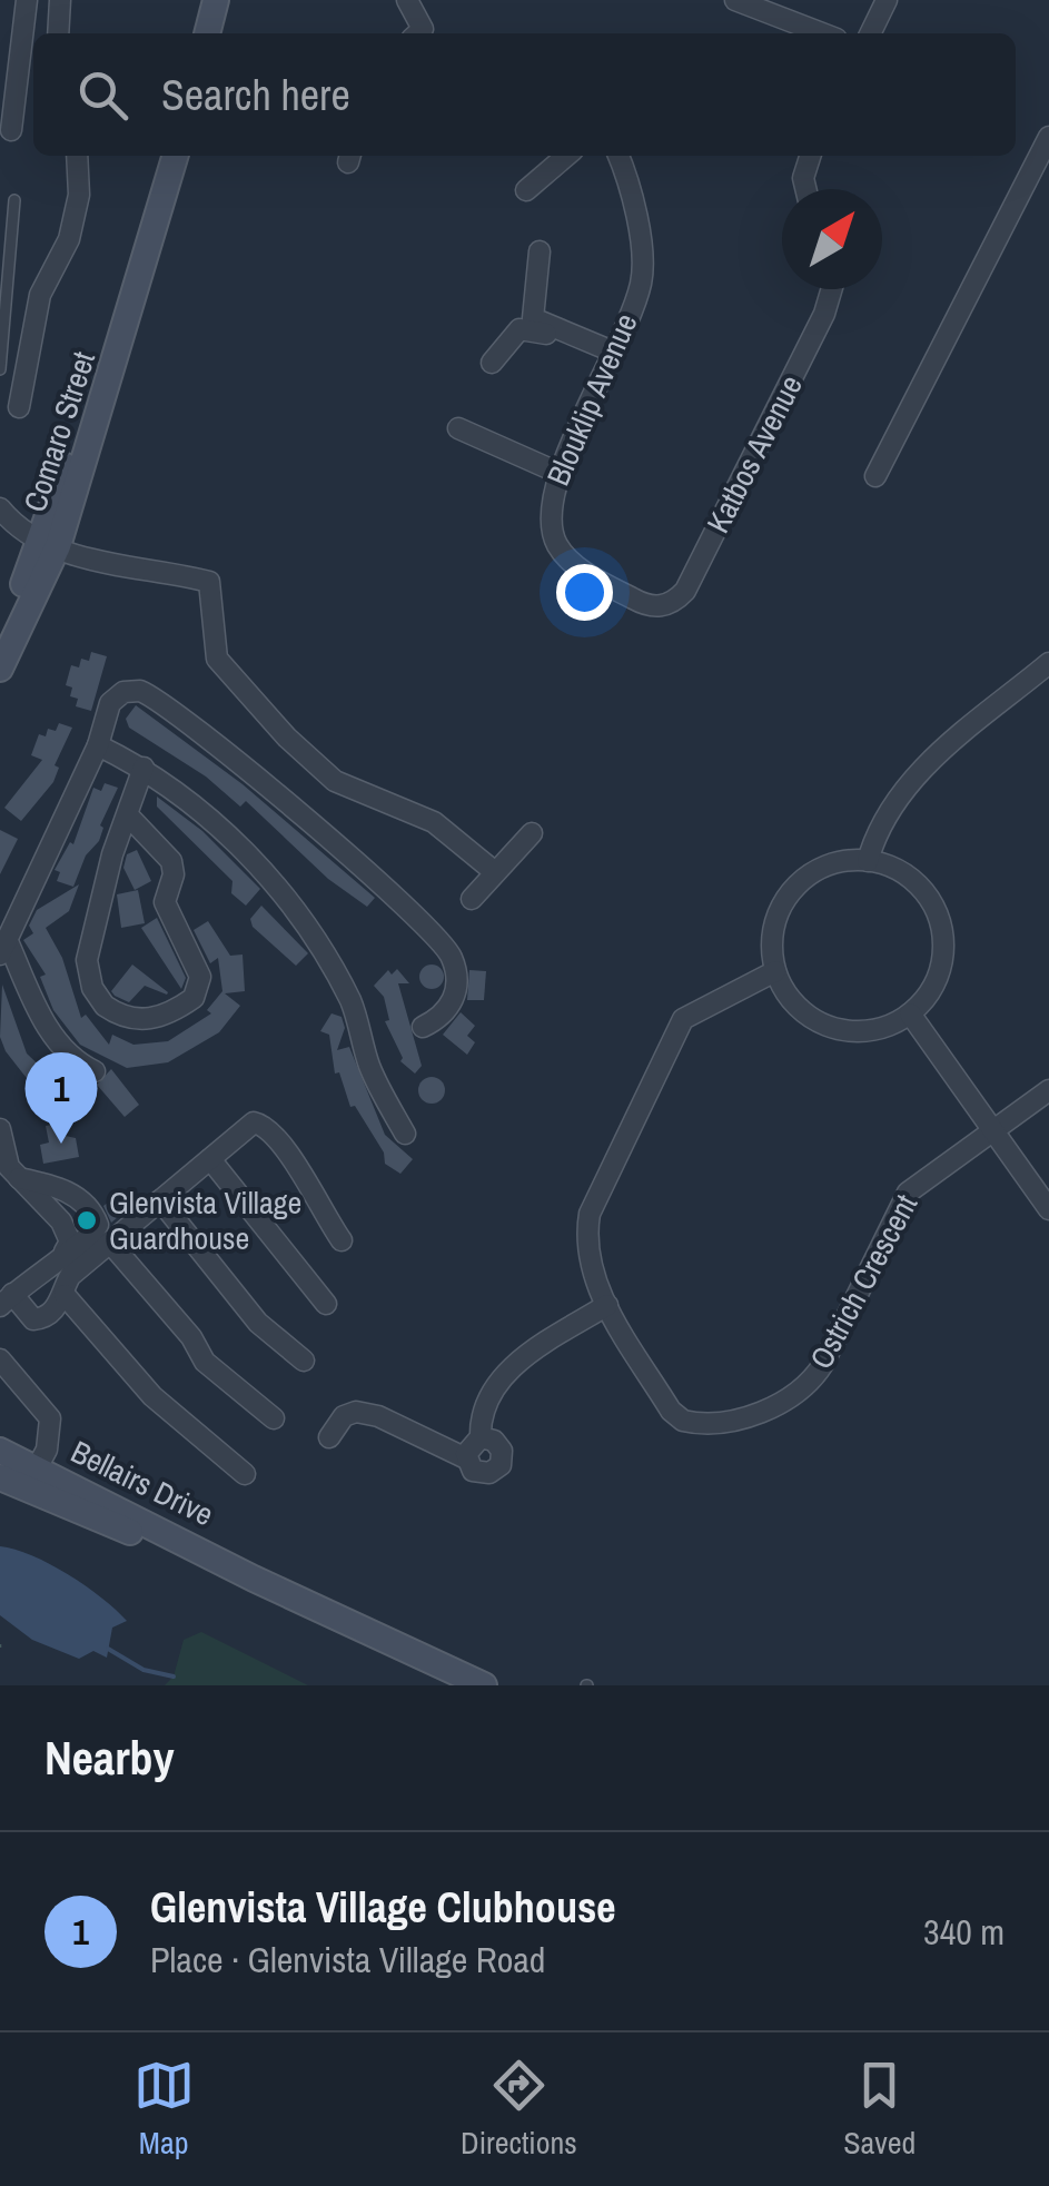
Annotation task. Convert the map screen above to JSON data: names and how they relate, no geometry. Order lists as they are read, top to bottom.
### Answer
{
  "streets": {
    "street": [
      "Blouklip Avenue",
      "Comaro Street",
      "Katbos Avenue",
      "Ostrich Crescent",
      "Bellairs Drive"
    ]
  },
  "crossings": [
    ["Blouklip Avenue", "Katbos Avenue"]
  ],
  "places": ["Glenvista Village Guardhouse"],
  "north": "top right",
  "page": {
    "search": "Search here",
    "pins": "1",
    "heading": "Nearby",
    "list": [
      {
        "mark": "1",
        "name": "Glenvista Village Clubhouse",
        "note": "Place · Glenvista Village Road",
        "value": "340 m"
      }
    ],
    "nav": ["Map", "Directions", "Saved"]
  }
}
